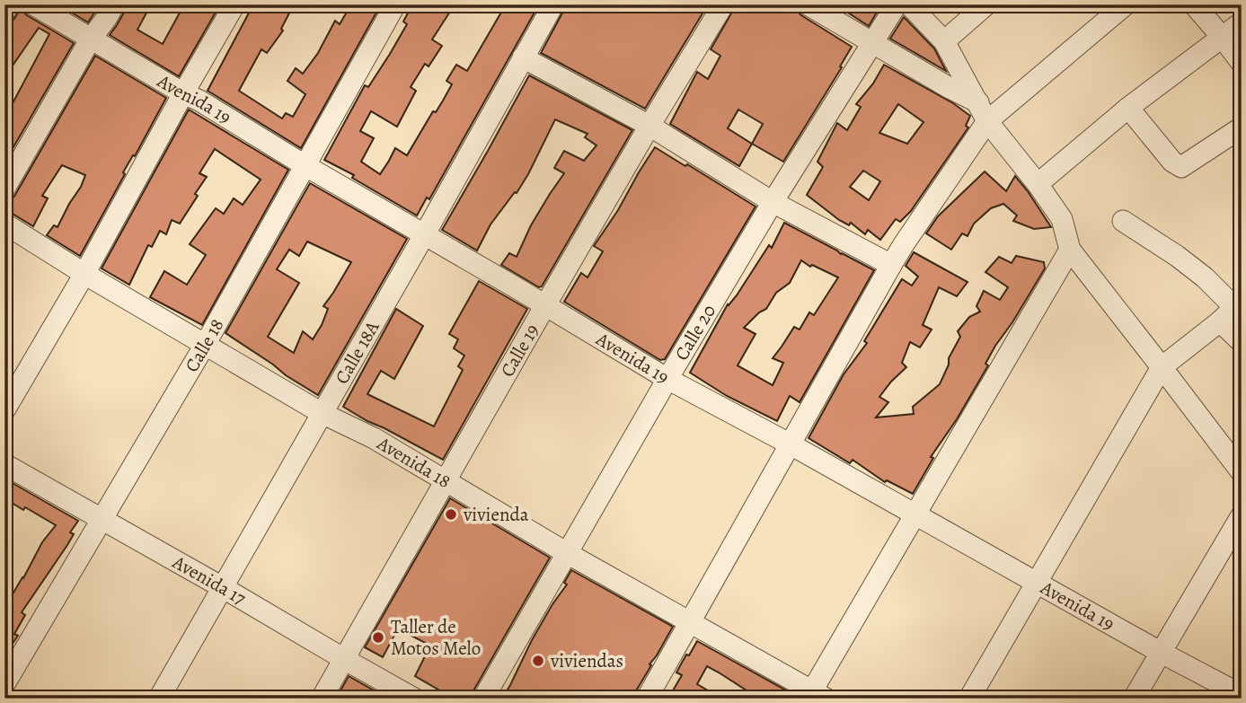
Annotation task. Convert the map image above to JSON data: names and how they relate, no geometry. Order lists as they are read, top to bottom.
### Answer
{
  "streets": {
    "street": [
      "Avenida 19",
      "Calle 20",
      "Calle 18",
      "Calle 19",
      "Calle 18A",
      "Avenida 18",
      "Avenida 17"
    ]
  },
  "crossings": [
    ["Avenida 19", "Calle 20"],
    ["Avenida 19", "Calle 18"],
    ["Avenida 19", "Calle 19"],
    ["Avenida 19", "Calle 18A"],
    ["Calle 20", "Avenida 18"],
    ["Calle 18", "Avenida 18"],
    ["Calle 18", "Avenida 17"],
    ["Calle 19", "Avenida 18"],
    ["Calle 19", "Avenida 17"],
    ["Calle 18A", "Avenida 18"],
    ["Calle 18A", "Avenida 17"]
  ],
  "places": ["vivienda", "Taller de Motos Melo", "viviendas"]
}
